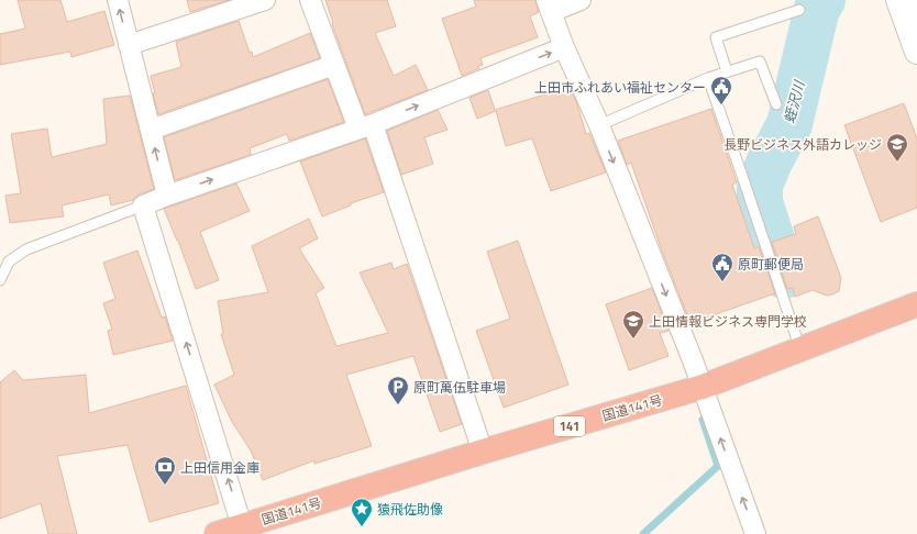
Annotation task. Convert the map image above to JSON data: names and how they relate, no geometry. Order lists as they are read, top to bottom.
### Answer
{
  "streets": {
    "highway": ["国道141号", "141"]
  },
  "water": ["蛭沢川"],
  "places": {
    "public building": ["上田市ふれあい福祉センター", "原町郵便局"],
    "school or university": ["長野ビジネス外語カレッジ", "上田情報ビジネス専門学校"],
    "parking": ["原町萬伍駐車場"],
    "bank": ["上田信用金庫"],
    "place": ["猿飛佐助像"]
  }
}
